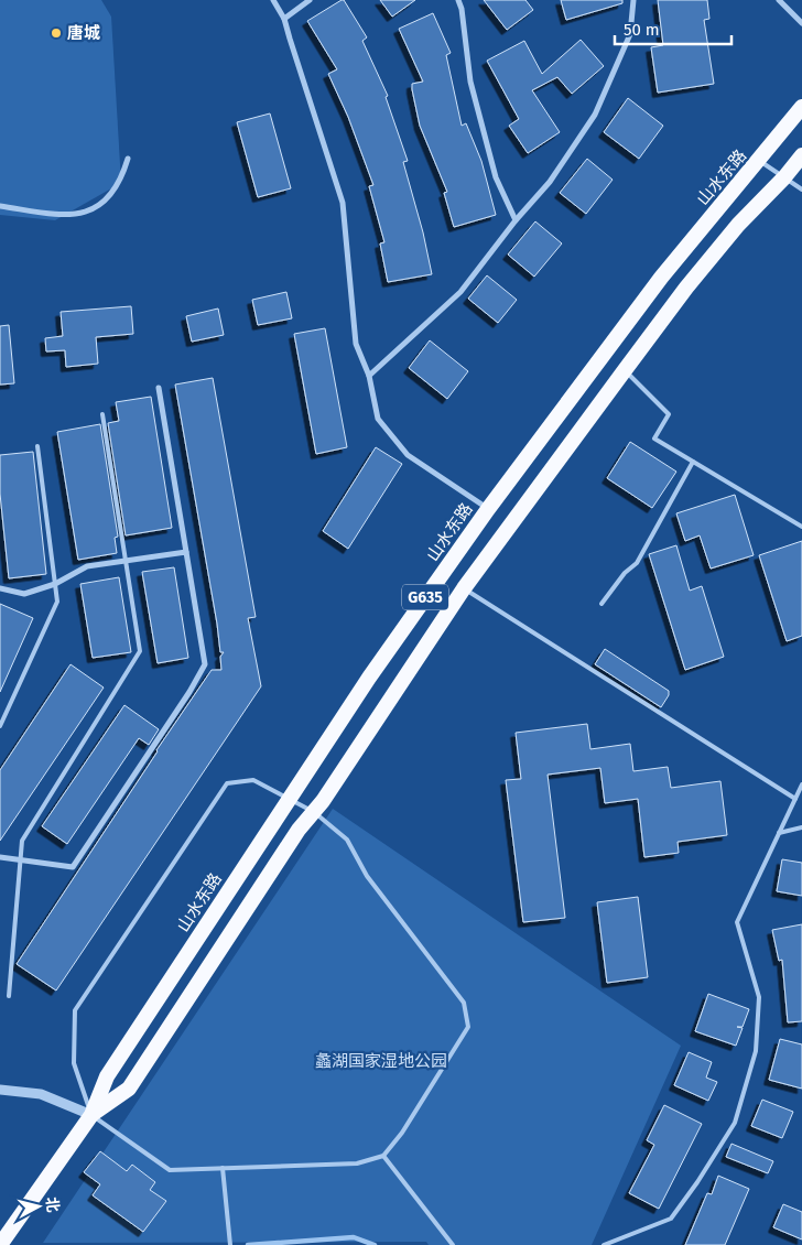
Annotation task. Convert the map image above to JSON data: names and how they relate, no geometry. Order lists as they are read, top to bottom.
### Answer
{
  "streets": {
    "highway": ["山水东路", "G635"]
  },
  "parks": ["蠡湖国家湿地公园"],
  "places": ["唐城"],
  "scale_bar": "50 m",
  "north": "right"
}
